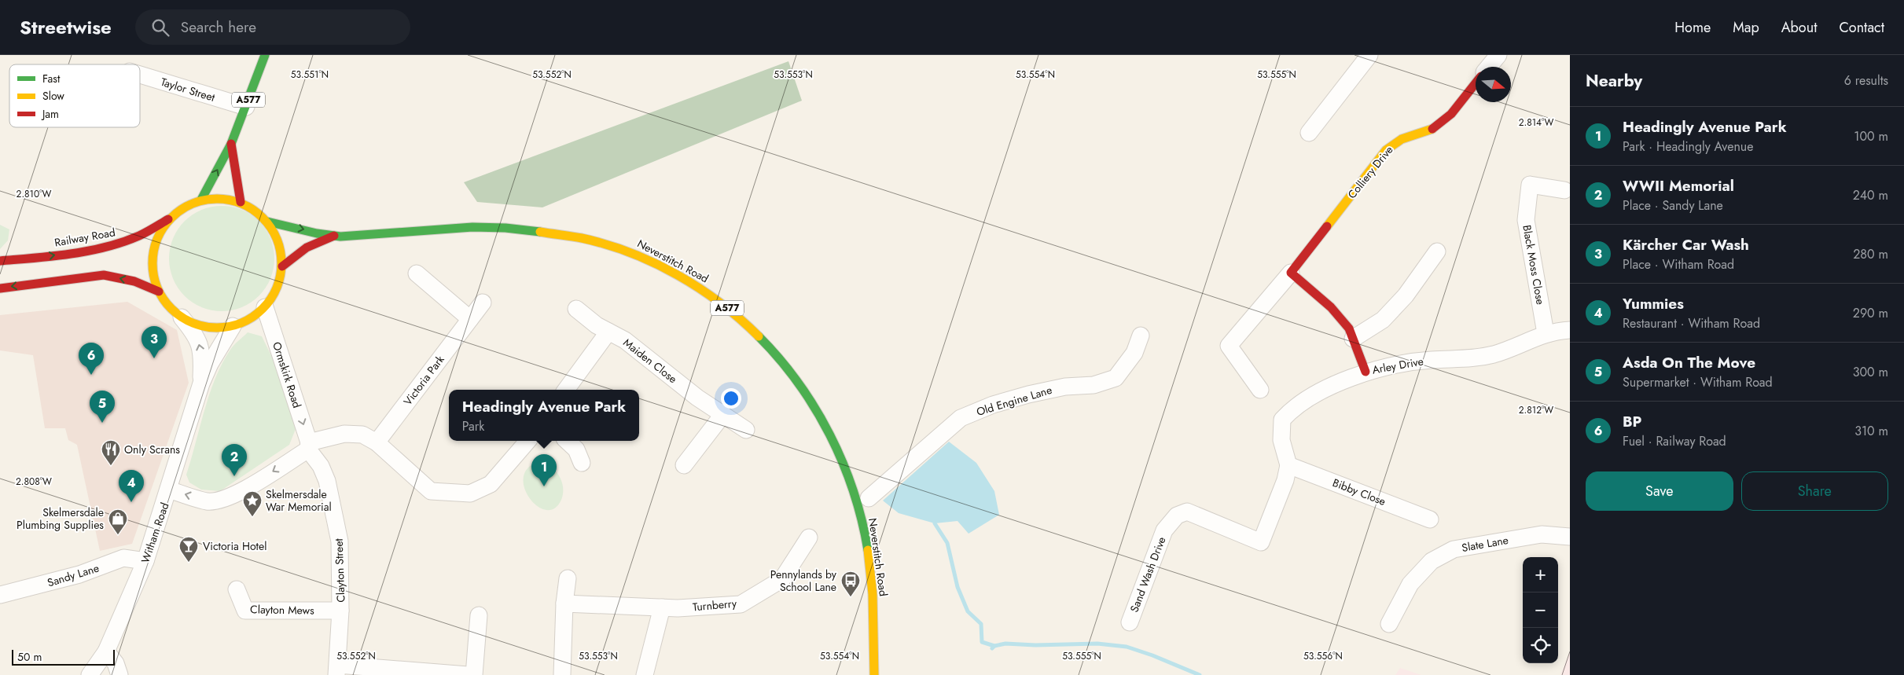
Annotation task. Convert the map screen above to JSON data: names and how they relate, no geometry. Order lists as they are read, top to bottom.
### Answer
{
  "streets": {
    "main road": [
      "A577",
      "Colliery Drive",
      "Railway Road",
      "Neverstitch Road"
    ],
    "street": [
      "Taylor Street",
      "Black Moss Close",
      "Maiden Close",
      "Arley Drive",
      "Ormskirk Road",
      "Victoria Park",
      "Old Engine Lane",
      "Bibby Close",
      "Witham Road",
      "Slate Lane",
      "Clayton Street",
      "Sand Wash Drive",
      "Sandy Lane",
      "Turnberry",
      "Clayton Mews"
    ]
  },
  "crossings": [
    ["Taylor Street", "A577"],
    ["A577", "Railway Road"],
    ["A577", "Neverstitch Road"],
    ["A577", "Ormskirk Road"],
    ["A577", "Witham Road"],
    ["Railway Road", "Neverstitch Road"],
    ["Railway Road", "Ormskirk Road"],
    ["Railway Road", "Witham Road"],
    ["Neverstitch Road", "Ormskirk Road"],
    ["Neverstitch Road", "Witham Road"],
    ["Black Moss Close", "Arley Drive"],
    ["Arley Drive", "Bibby Close"],
    ["Arley Drive", "Sand Wash Drive"],
    ["Ormskirk Road", "Witham Road"],
    ["Ormskirk Road", "Clayton Street"],
    ["Bibby Close", "Sand Wash Drive"],
    ["Witham Road", "Sandy Lane"],
    ["Clayton Street", "Clayton Mews"]
  ],
  "one_way": ["Ormskirk Road"],
  "places": {
    "restaurant": ["Only Scrans"],
    "place": ["Skelmersdale War Memorial"],
    "shop": ["Skelmersdale Plumbing Supplies"],
    "bar": ["Victoria Hotel"],
    "bus stop": ["Pennylands by School Lane"]
  },
  "legend": ["Fast", "Slow", "Jam"],
  "scale_bar": "50 m",
  "north": "right",
  "page": {
    "header": "Streetwise",
    "search": "Search here",
    "nav": [
      "Home",
      "Map",
      "About",
      "Contact"
    ],
    "heading": ["Nearby", "6 results"],
    "list": [
      {
        "mark": "1",
        "name": "Headingly Avenue Park",
        "note": "Park · Headingly Avenue",
        "value": "100 m"
      },
      {
        "mark": "2",
        "name": "WWII Memorial",
        "note": "Place · Sandy Lane",
        "value": "240 m"
      },
      {
        "mark": "3",
        "name": "Kärcher Car Wash",
        "note": "Place · Witham Road",
        "value": "280 m"
      },
      {
        "mark": "4",
        "name": "Yummies",
        "note": "Restaurant · Witham Road",
        "value": "290 m"
      },
      {
        "mark": "5",
        "name": "Asda On The Move",
        "note": "Supermarket · Witham Road",
        "value": "300 m"
      },
      {
        "mark": "6",
        "name": "BP",
        "note": "Fuel · Railway Road",
        "value": "310 m"
      }
    ],
    "pins": [
      "3",
      "6",
      "5",
      "2",
      "1",
      "4"
    ],
    "popup": ["Headingly Avenue Park", "Park"],
    "buttons": ["Save", "Share"],
    "map_buttons": ["+", "−"],
    "scale": "50 m"
  },
  "coordinates": [
    "53.551°N",
    "53.552°N",
    "53.553°N",
    "53.554°N",
    "53.555°N",
    "2.814°W",
    "2.810°W",
    "2.812°W",
    "2.808°W",
    "53.556°N"
  ]
}
